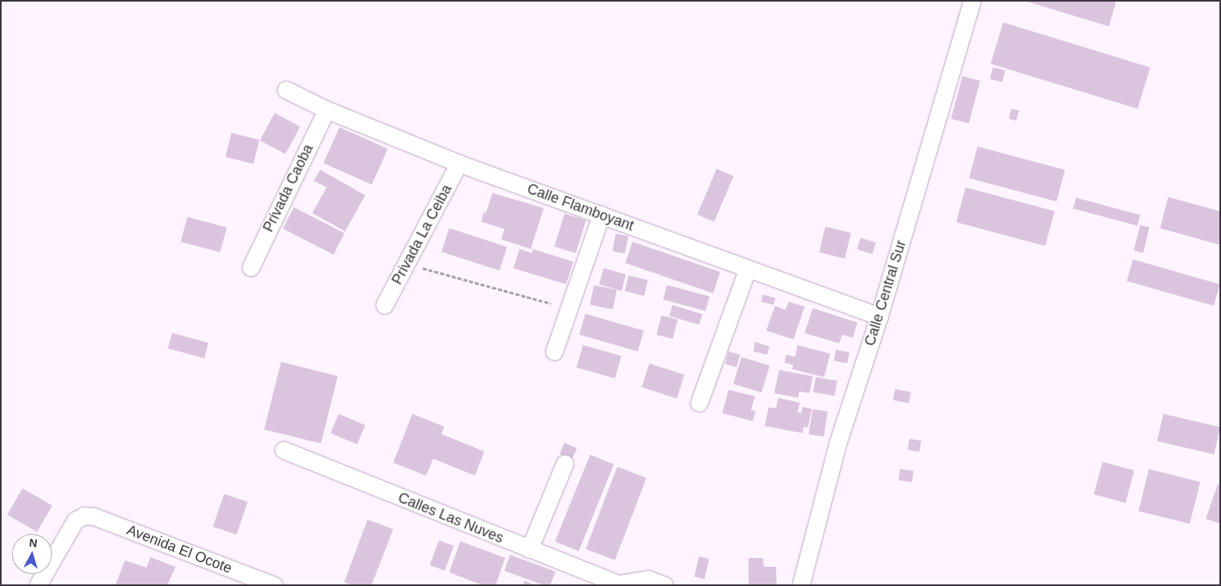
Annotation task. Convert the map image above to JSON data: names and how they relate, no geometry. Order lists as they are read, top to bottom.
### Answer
{
  "streets": {
    "street": [
      "Privada Caoba",
      "Calle Flamboyant",
      "Privada La Ceiba",
      "Calle Central Sur",
      "Calles Las Nuves",
      "Avenida El Ocote"
    ]
  },
  "crossings": [
    ["Privada Caoba", "Calle Flamboyant"],
    ["Calle Flamboyant", "Privada La Ceiba"],
    ["Calle Flamboyant", "Calle Central Sur"]
  ],
  "north": "top"
}
